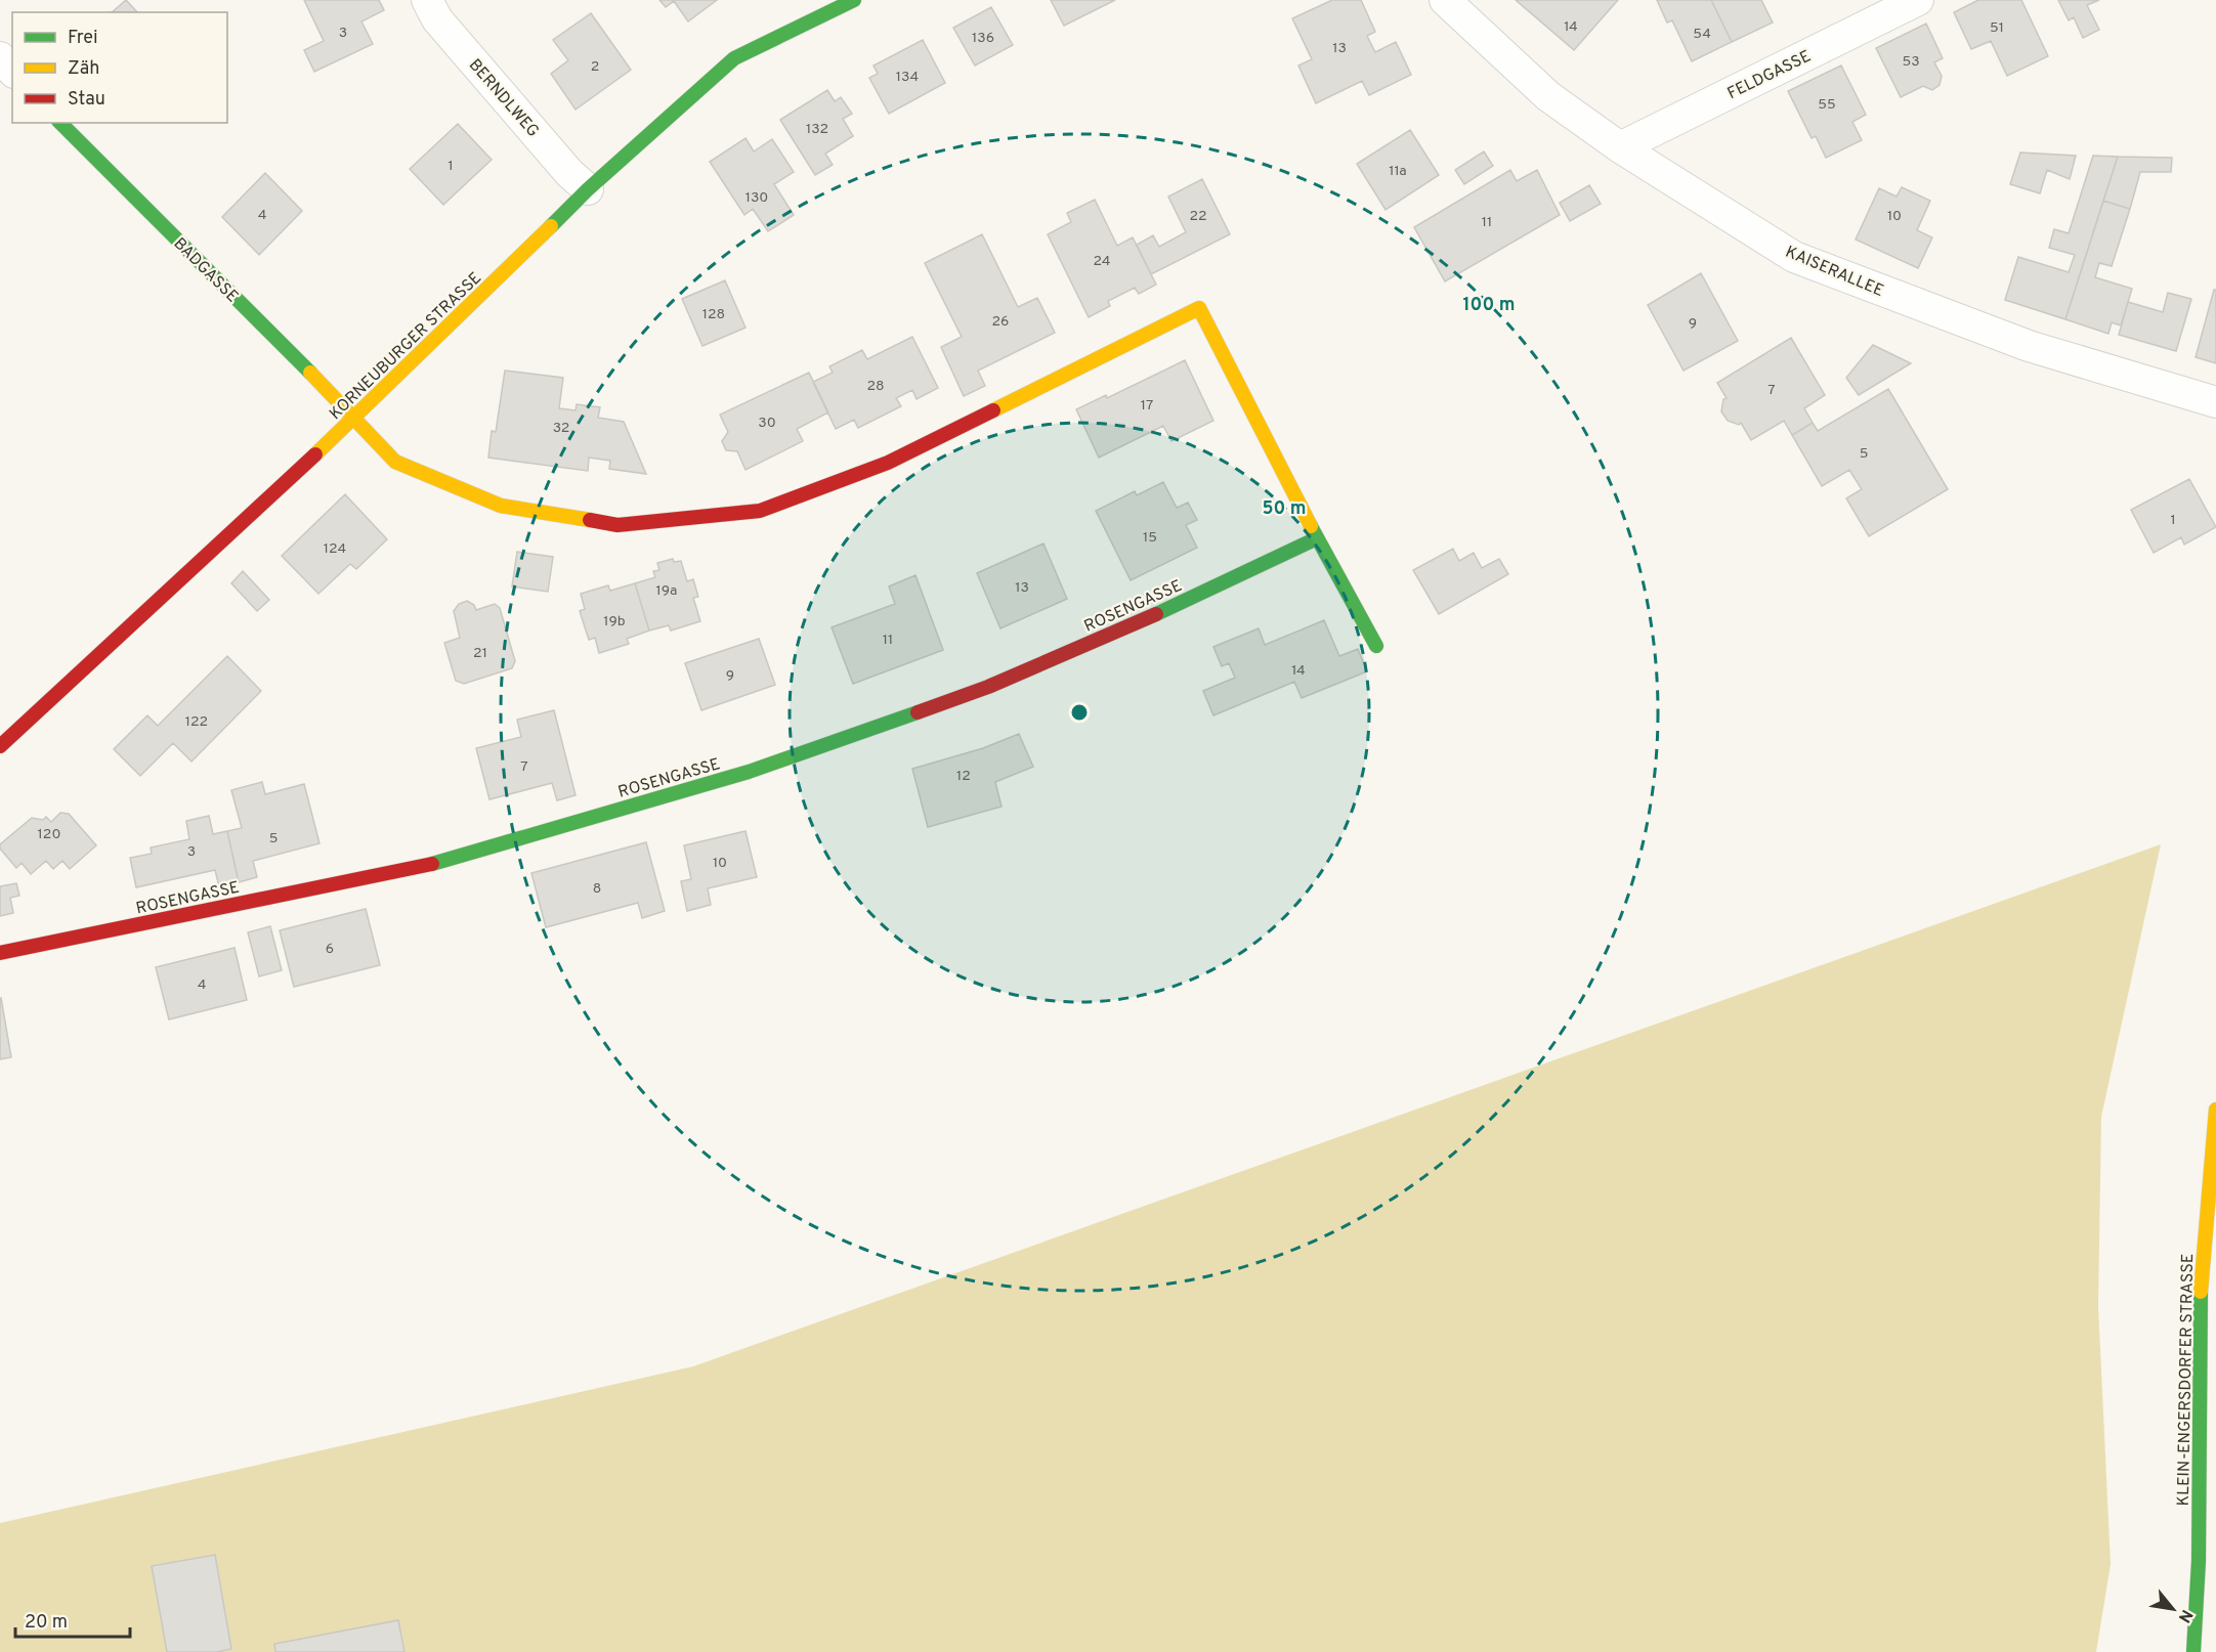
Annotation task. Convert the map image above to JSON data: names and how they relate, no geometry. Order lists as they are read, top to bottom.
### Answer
{
  "streets": {
    "street": [
      "FELDGASSE",
      "BERNDLWEG",
      "BADGASSE",
      "KAISERALLEE",
      "KORNEUBURGER STRASSE",
      "ROSENGASSE",
      "KLEIN-ENGERSDORFER STRASSE"
    ]
  },
  "crossings": [
    ["FELDGASSE", "KAISERALLEE"],
    ["BERNDLWEG", "KORNEUBURGER STRASSE"],
    ["BADGASSE", "KORNEUBURGER STRASSE"]
  ],
  "house_numbers": [
    "14",
    "51",
    "3",
    "54",
    "136",
    "13",
    "53",
    "2",
    "134",
    "55",
    "132",
    "1",
    "11a",
    "130",
    "4",
    "22",
    "10",
    "11",
    "24",
    "128",
    "26",
    "9",
    "28",
    "7",
    "17",
    "30",
    "32",
    "5",
    "1",
    "15",
    "124",
    "13",
    "19a",
    "19b",
    "11",
    "21",
    "14",
    "9",
    "122",
    "7",
    "12",
    "120",
    "5",
    "3",
    "10",
    "8",
    "6",
    "4"
  ],
  "legend": ["Frei", "Zäh", "Stau"],
  "scale_bar": "20 m",
  "north": "bottom right",
  "rings": ["100 m", "50 m"]
}
